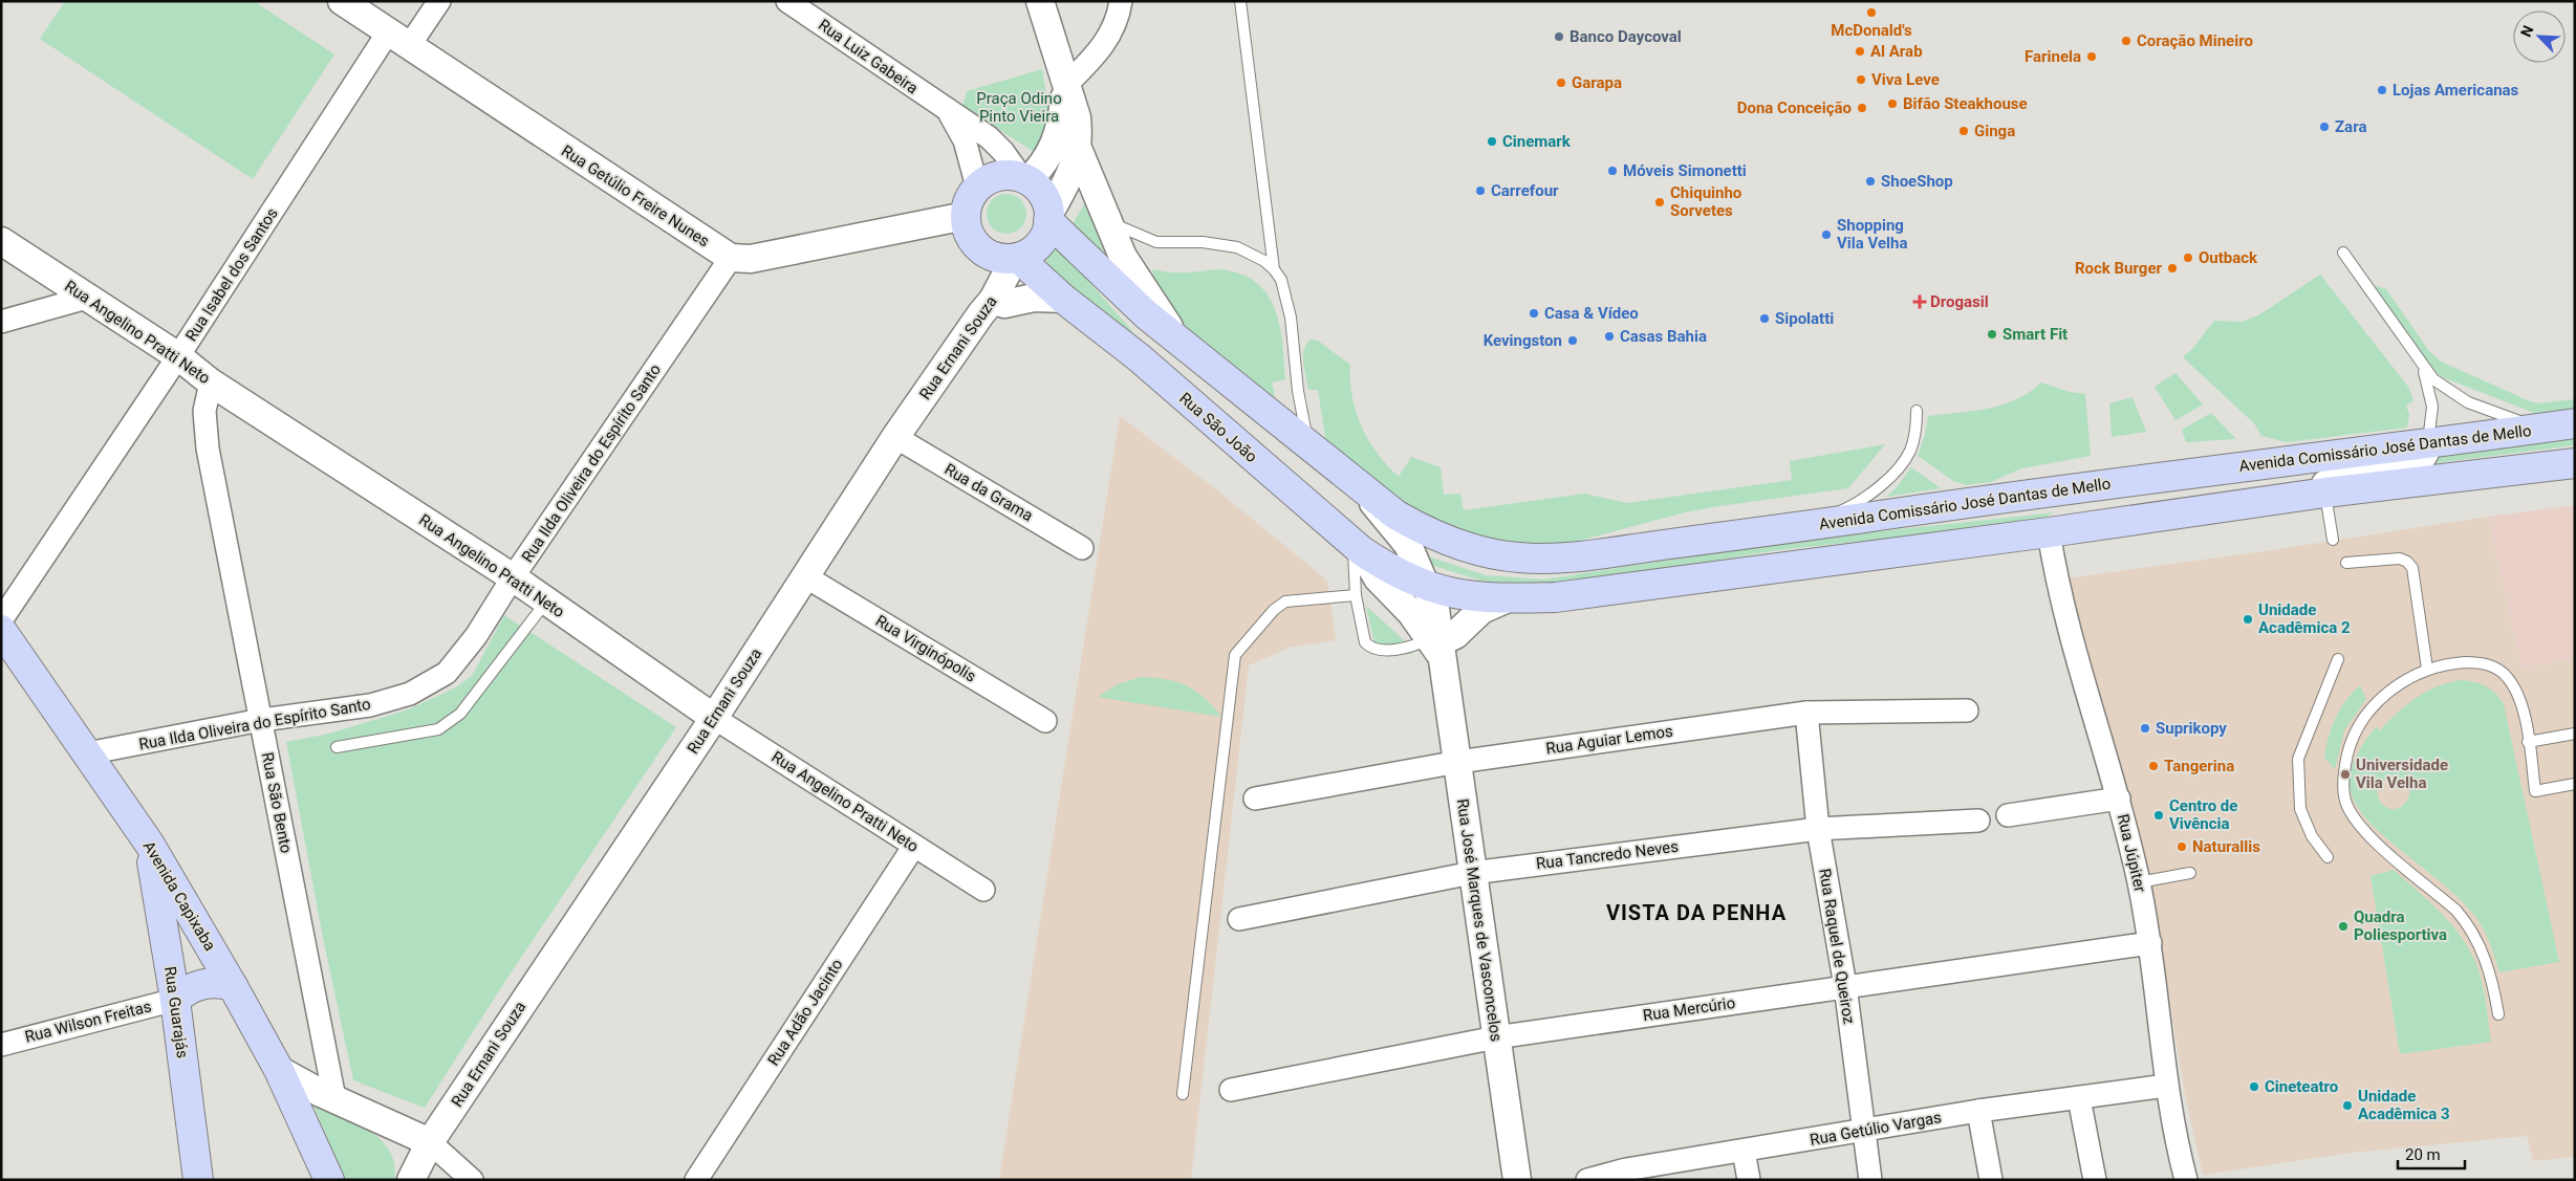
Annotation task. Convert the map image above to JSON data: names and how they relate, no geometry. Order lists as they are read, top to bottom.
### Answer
{
  "streets": {
    "main road": [
      "Rua São João",
      "Avenida Comissário José Dantas de Mello",
      "Avenida Capixaba",
      "Rua Guarajás"
    ],
    "street": [
      "Rua Luiz Gabeira",
      "Rua Getúlio Freire Nunes",
      "Rua Isabel dos Santos",
      "Rua Angelino Pratti Neto",
      "Rua Ernani Souza",
      "Rua Ilda Oliveira do Espírito Santo",
      "Rua da Grama",
      "Rua Virginópolis",
      "Rua Aguiar Lemos",
      "Rua São Bento",
      "Rua Júpiter",
      "Rua Tancredo Neves",
      "Rua José Marques de Vasconcelos",
      "Rua Raquel de Queiroz",
      "Rua Mercúrio",
      "Rua Adão Jacinto",
      "Rua Wilson Freitas",
      "Rua Getúlio Vargas"
    ]
  },
  "crossings": [
    ["Rua Luiz Gabeira", "Rua Ernani Souza"],
    ["Rua Luiz Gabeira", "Rua São João"],
    ["Rua Getúlio Freire Nunes", "Rua Isabel dos Santos"],
    ["Rua Getúlio Freire Nunes", "Rua Ilda Oliveira do Espírito Santo"],
    ["Rua Isabel dos Santos", "Rua Angelino Pratti Neto"],
    ["Rua Angelino Pratti Neto", "Rua Ernani Souza"],
    ["Rua Angelino Pratti Neto", "Rua Ilda Oliveira do Espírito Santo"],
    ["Rua Angelino Pratti Neto", "Rua São Bento"],
    ["Rua Angelino Pratti Neto", "Rua Adão Jacinto"],
    ["Rua Ernani Souza", "Rua São João"],
    ["Rua Ernani Souza", "Rua da Grama"],
    ["Rua Ernani Souza", "Rua Virginópolis"],
    ["Rua São João", "Rua José Marques de Vasconcelos"],
    ["Avenida Comissário José Dantas de Mello", "Rua José Marques de Vasconcelos"],
    ["Rua Ilda Oliveira do Espírito Santo", "Rua São Bento"],
    ["Rua Ilda Oliveira do Espírito Santo", "Avenida Capixaba"],
    ["Rua Aguiar Lemos", "Rua José Marques de Vasconcelos"],
    ["Rua Aguiar Lemos", "Rua Raquel de Queiroz"],
    ["Rua Júpiter", "Rua Mercúrio"],
    ["Rua Júpiter", "Rua Getúlio Vargas"],
    ["Rua Tancredo Neves", "Rua José Marques de Vasconcelos"],
    ["Rua Tancredo Neves", "Rua Raquel de Queiroz"],
    ["Avenida Capixaba", "Rua Guarajás"],
    ["Rua José Marques de Vasconcelos", "Rua Mercúrio"],
    ["Rua Raquel de Queiroz", "Rua Mercúrio"],
    ["Rua Raquel de Queiroz", "Rua Getúlio Vargas"],
    ["Rua Guarajás", "Rua Wilson Freitas"]
  ],
  "districts": ["VISTA DA PENHA"],
  "parks": ["Praça Odino Pinto Vieira"],
  "places": {
    "other": [
      "McDonald's",
      "Banco Daycoval",
      "Coração Mineiro",
      "Al Arab",
      "Farinela",
      "Viva Leve",
      "Garapa",
      "Lojas Americanas",
      "Bifão Steakhouse",
      "Dona Conceição",
      "Zara",
      "Ginga",
      "Cinemark",
      "Móveis Simonetti",
      "ShoeShop",
      "Carrefour",
      "Chiquinho Sorvetes",
      "Shopping Vila Velha",
      "Outback",
      "Rock Burger",
      "Casa & Vídeo",
      "Sipolatti",
      "Smart Fit",
      "Casas Bahia",
      "Kevingston",
      "Unidade Acadêmica 2",
      "Suprikopy",
      "Tangerina",
      "Universidade Vila Velha",
      "Centro de Vivência",
      "Naturallis",
      "Quadra Poliesportiva",
      "Cineteatro",
      "Unidade Acadêmica 3"
    ],
    "health": ["Drogasil"]
  },
  "scale_bar": "20 m",
  "north": "top left"
}
